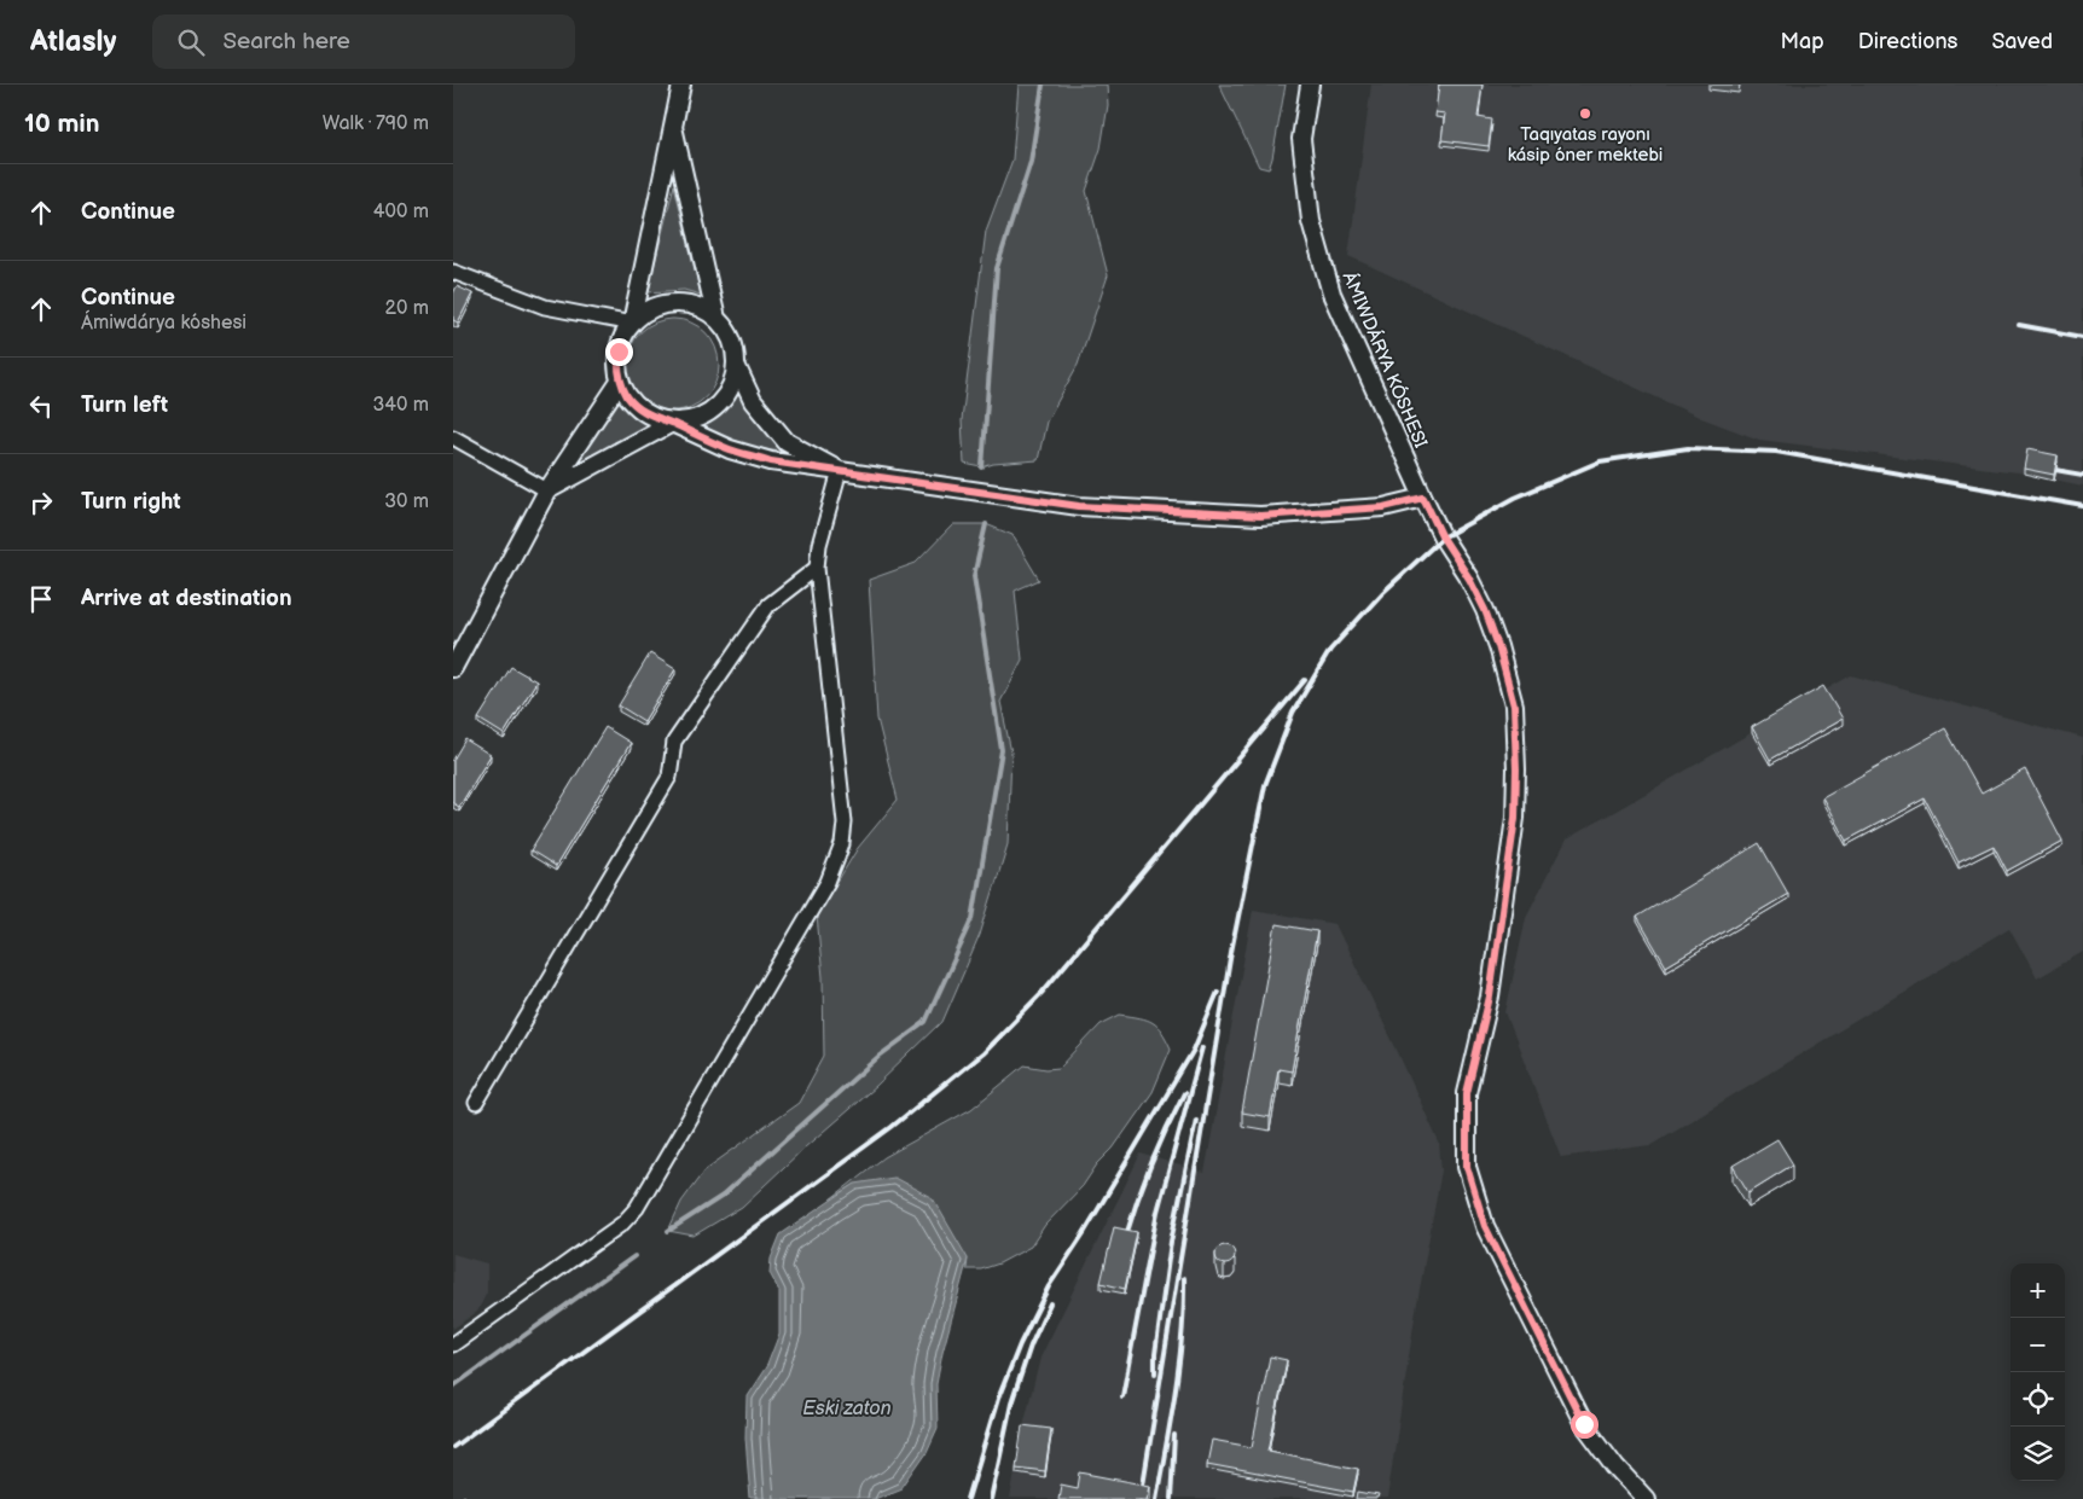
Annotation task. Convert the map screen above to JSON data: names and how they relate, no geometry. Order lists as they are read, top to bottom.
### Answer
{
  "streets": {
    "street": ["ÁMIWDÁRYA KÓSHESI"]
  },
  "water": ["Eski zaton"],
  "places": ["Taqıyatas rayonı kásip óner mektebi"],
  "page": {
    "header": "Atlasly",
    "search": "Search here",
    "nav": ["Map", "Directions", "Saved"],
    "heading": ["10 min", "Walk · 790 m"],
    "list": [
      ["Continue", "400 m"],
      ["Continue", "Ámiwdárya kóshesi", "20 m"],
      ["Turn left", "340 m"],
      ["Turn right", "30 m"],
      "Arrive at destination"
    ],
    "map_buttons": ["+", "−"]
  }
}
